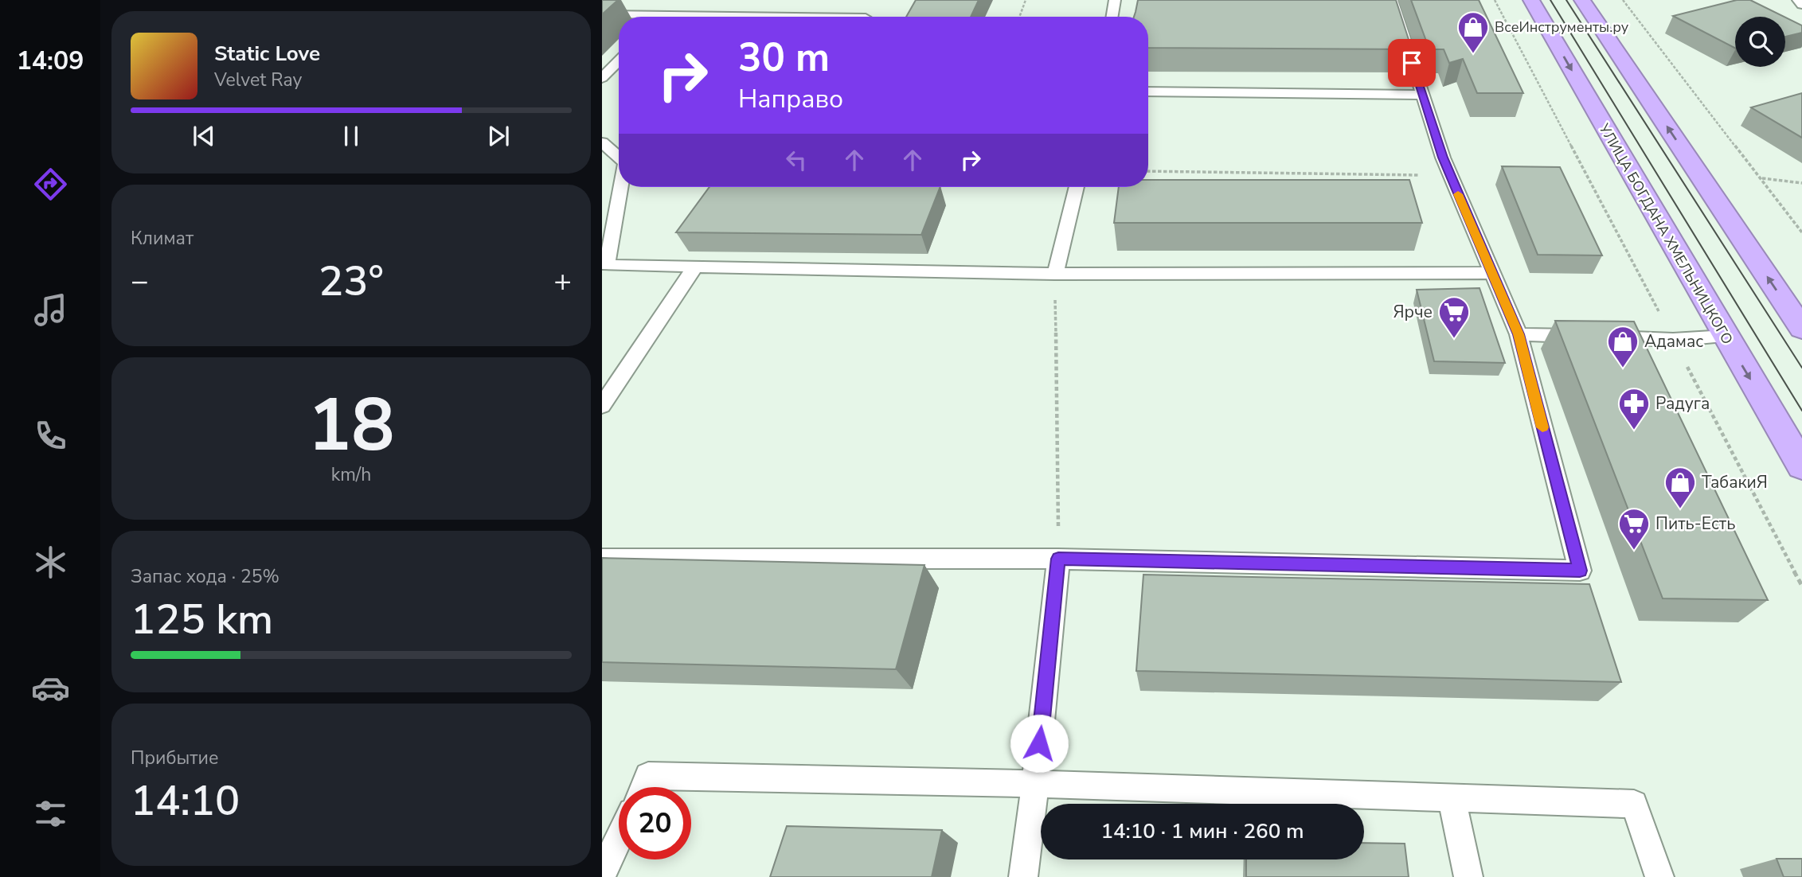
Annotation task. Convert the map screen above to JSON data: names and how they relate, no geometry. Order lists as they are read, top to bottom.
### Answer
{
  "streets": {
    "highway": ["УЛИЦА БОГДАНА ХМЕЛЬНИЦКОГО"]
  },
  "places": {
    "shop": ["ВсеИнструменты.ру", "Адамас", "ТабакиЯ"],
    "supermarket": ["Ярче", "Пить-Есть"],
    "pharmacy": ["Радуга"]
  },
  "page": {
    "tabs": "14:09",
    "turn": ["30 m", "Направо"],
    "song": ["Static Love", "Velvet Ray"],
    "tile": [
      "Климат",
      ["18", "km/h"],
      ["Запас хода · 25%", "125 km"],
      ["Прибытие", "14:10"]
    ],
    "heat": ["−", "23°", "+"],
    "limit": "20",
    "trip": "14:10 · 1 мин · 260 m"
  }
}
